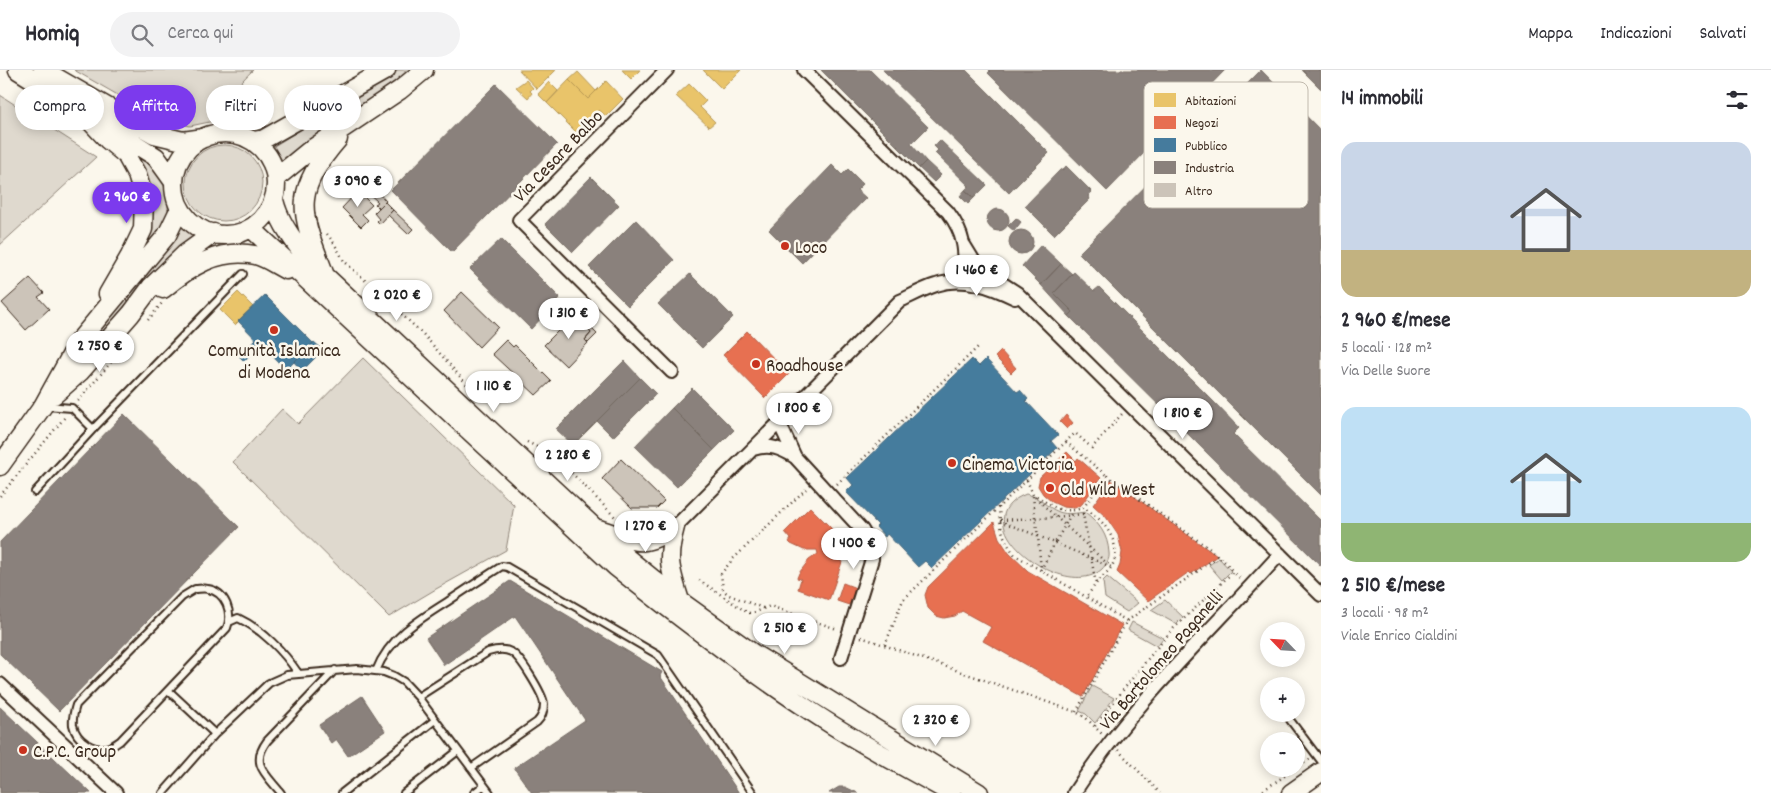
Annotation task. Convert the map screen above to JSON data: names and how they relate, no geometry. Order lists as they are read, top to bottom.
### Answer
{
  "streets": {
    "street": ["Via Cesare Balbo", "Via Bartolomeo Paganelli"]
  },
  "places": [
    "Loco",
    "Comunità Islamica di Modena",
    "Roadhouse",
    "Cinema Victoria",
    "Old Wild West",
    "C.P.C. Group"
  ],
  "legend": [
    "Abitazioni",
    "Negozi",
    "Pubblico",
    "Industria",
    "Altro"
  ],
  "north": "top left",
  "page": {
    "header": "Homiq",
    "search": "Cerca qui",
    "nav": ["Mappa", "Indicazioni", "Salvati"],
    "heading": "14 immobili",
    "chip": [
      "Compra",
      "Affitta",
      "Filtri",
      "Nuovo"
    ],
    "list": [
      {
        "name": "2 960 €/mese",
        "note": "5 locali · 128 m² · Via Delle Suore"
      },
      {
        "name": "2 510 €/mese",
        "note": "3 locali · 98 m² · Viale Enrico Cialdini"
      }
    ],
    "price": [
      "3 090 €",
      "2 960 €",
      "1 460 €",
      "2 020 €",
      "1 310 €",
      "2 750 €",
      "1 110 €",
      "1 800 €",
      "1 810 €",
      "2 280 €",
      "1 270 €",
      "1 400 €",
      "2 510 €",
      "2 320 €"
    ],
    "map_buttons": ["+", "−"]
  }
}
